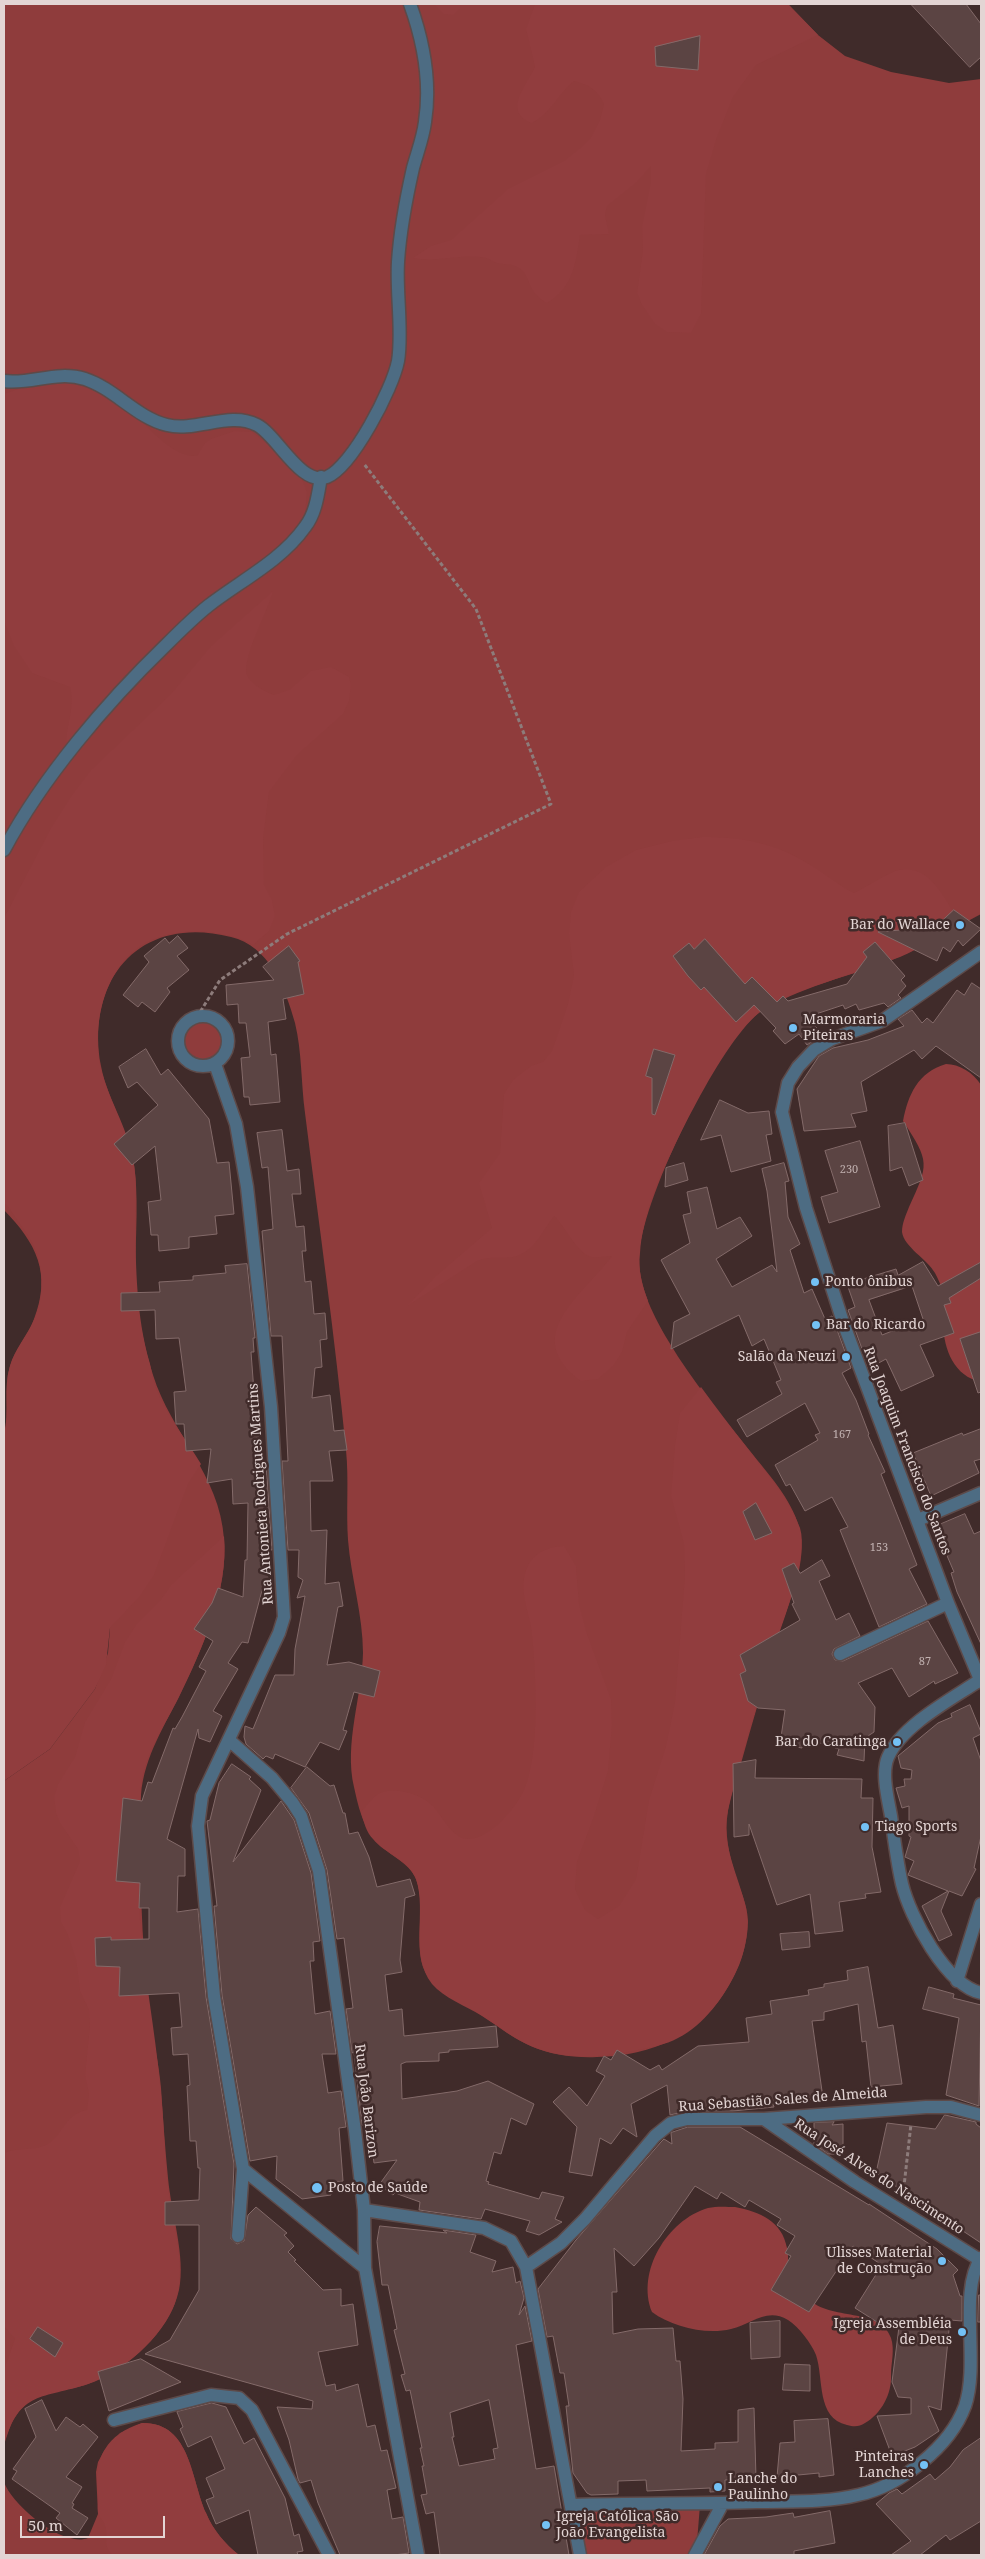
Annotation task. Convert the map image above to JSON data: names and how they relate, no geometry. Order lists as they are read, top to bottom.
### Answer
{
  "streets": {
    "street": [
      "Rua Joaquim Francisco do Santos",
      "Rua Antonieta Rodrigues Martins",
      "Rua Sebastião Sales de Almeida",
      "Rua João Barizon",
      "Rua José Alves do Nascimento"
    ]
  },
  "crossings": [
    ["Rua Antonieta Rodrigues Martins", "Rua João Barizon"],
    ["Rua Sebastião Sales de Almeida", "Rua José Alves do Nascimento"]
  ],
  "places": [
    "Bar do Wallace",
    "Marmoraria Piteiras",
    "Ponto ônibus",
    "Bar do Ricardo",
    "Salão da Neuzi",
    "Bar do Caratinga",
    "Tiago Sports",
    "Posto de Saúde",
    "Ulisses Material de Construção",
    "Igreja Assembléia de Deus",
    "Pinteiras Lanches",
    "Lanche do Paulinho",
    "Igreja Católica São João Evangelista"
  ],
  "house_numbers": [
    "230",
    "167",
    "153",
    "87"
  ],
  "scale_bar": "50 m"
}
